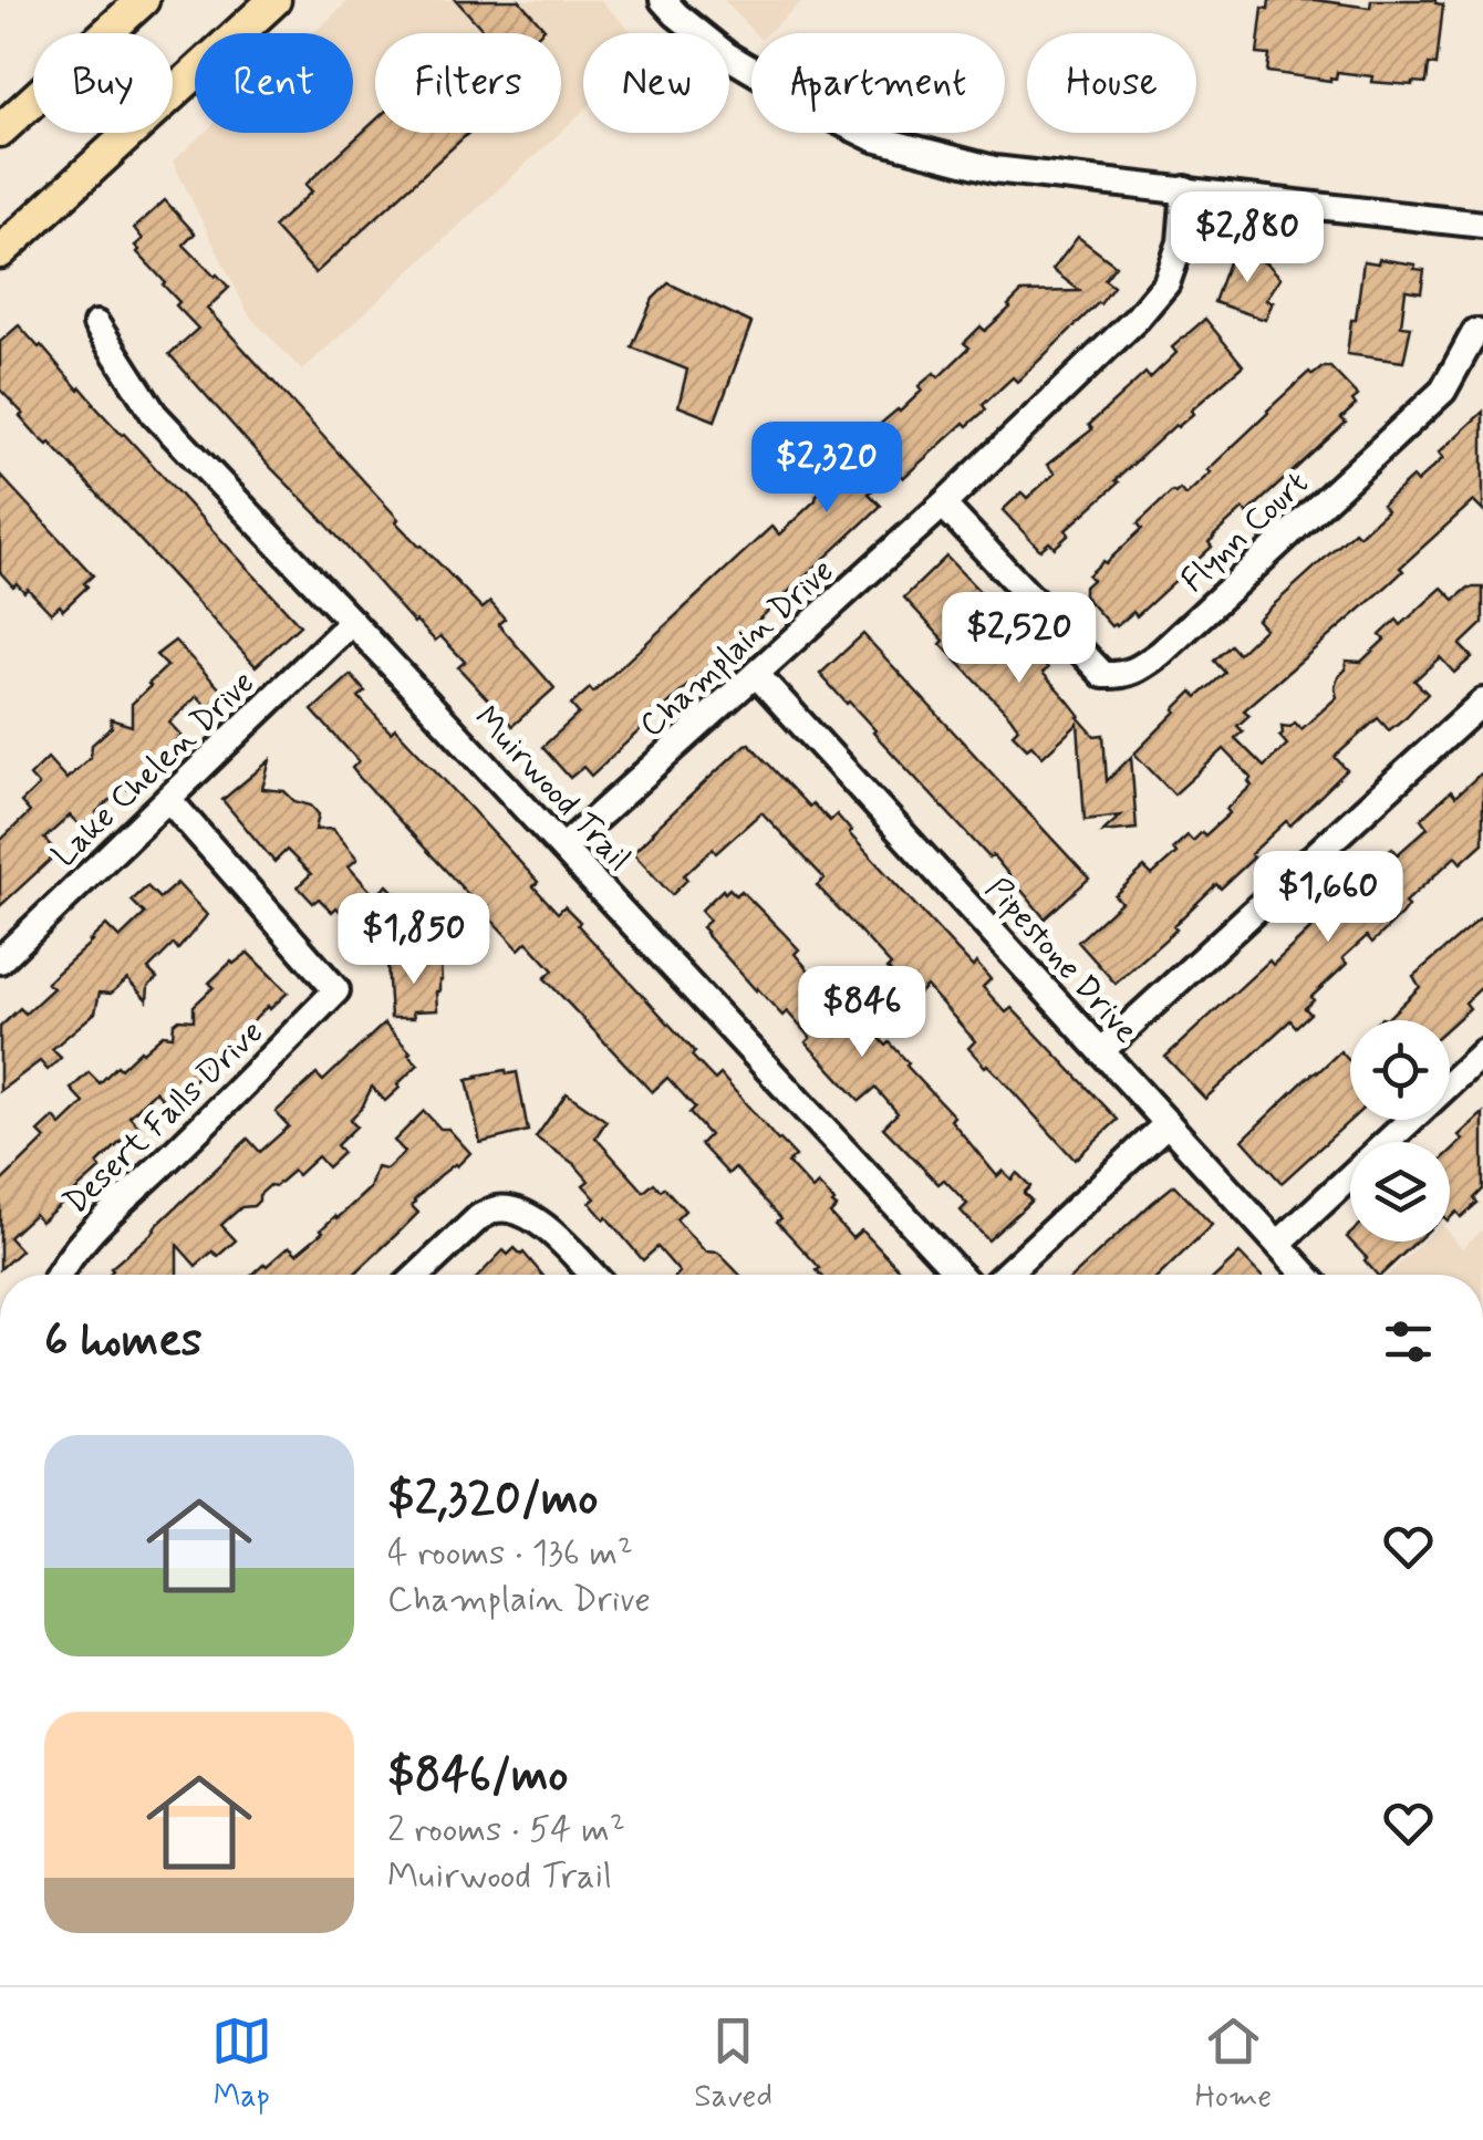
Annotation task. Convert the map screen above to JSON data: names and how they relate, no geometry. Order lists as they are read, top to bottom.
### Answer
{
  "streets": {
    "street": [
      "Flynn Court",
      "Champlain Drive",
      "Lake Chelen Drive",
      "Muirwood Trail",
      "Pipestone Drive",
      "Desert Falls Drive"
    ]
  },
  "crossings": [
    ["Flynn Court", "Champlain Drive"],
    ["Champlain Drive", "Muirwood Trail"],
    ["Champlain Drive", "Pipestone Drive"],
    ["Lake Chelen Drive", "Muirwood Trail"],
    ["Lake Chelen Drive", "Desert Falls Drive"]
  ],
  "page": {
    "chip": [
      "Buy",
      "Rent",
      "Filters",
      "New",
      "Apartment",
      "House"
    ],
    "price": [
      "$2,880",
      "$2,320",
      "$2,520",
      "$1,660",
      "$1,850",
      "$846"
    ],
    "heading": "6 homes",
    "list": [
      {
        "name": "$2,320/mo",
        "note": "4 rooms · 136 m² · Champlain Drive"
      },
      {
        "name": "$846/mo",
        "note": "2 rooms · 54 m² · Muirwood Trail"
      }
    ],
    "tabs": ["Map", "Saved", "Home"]
  }
}
